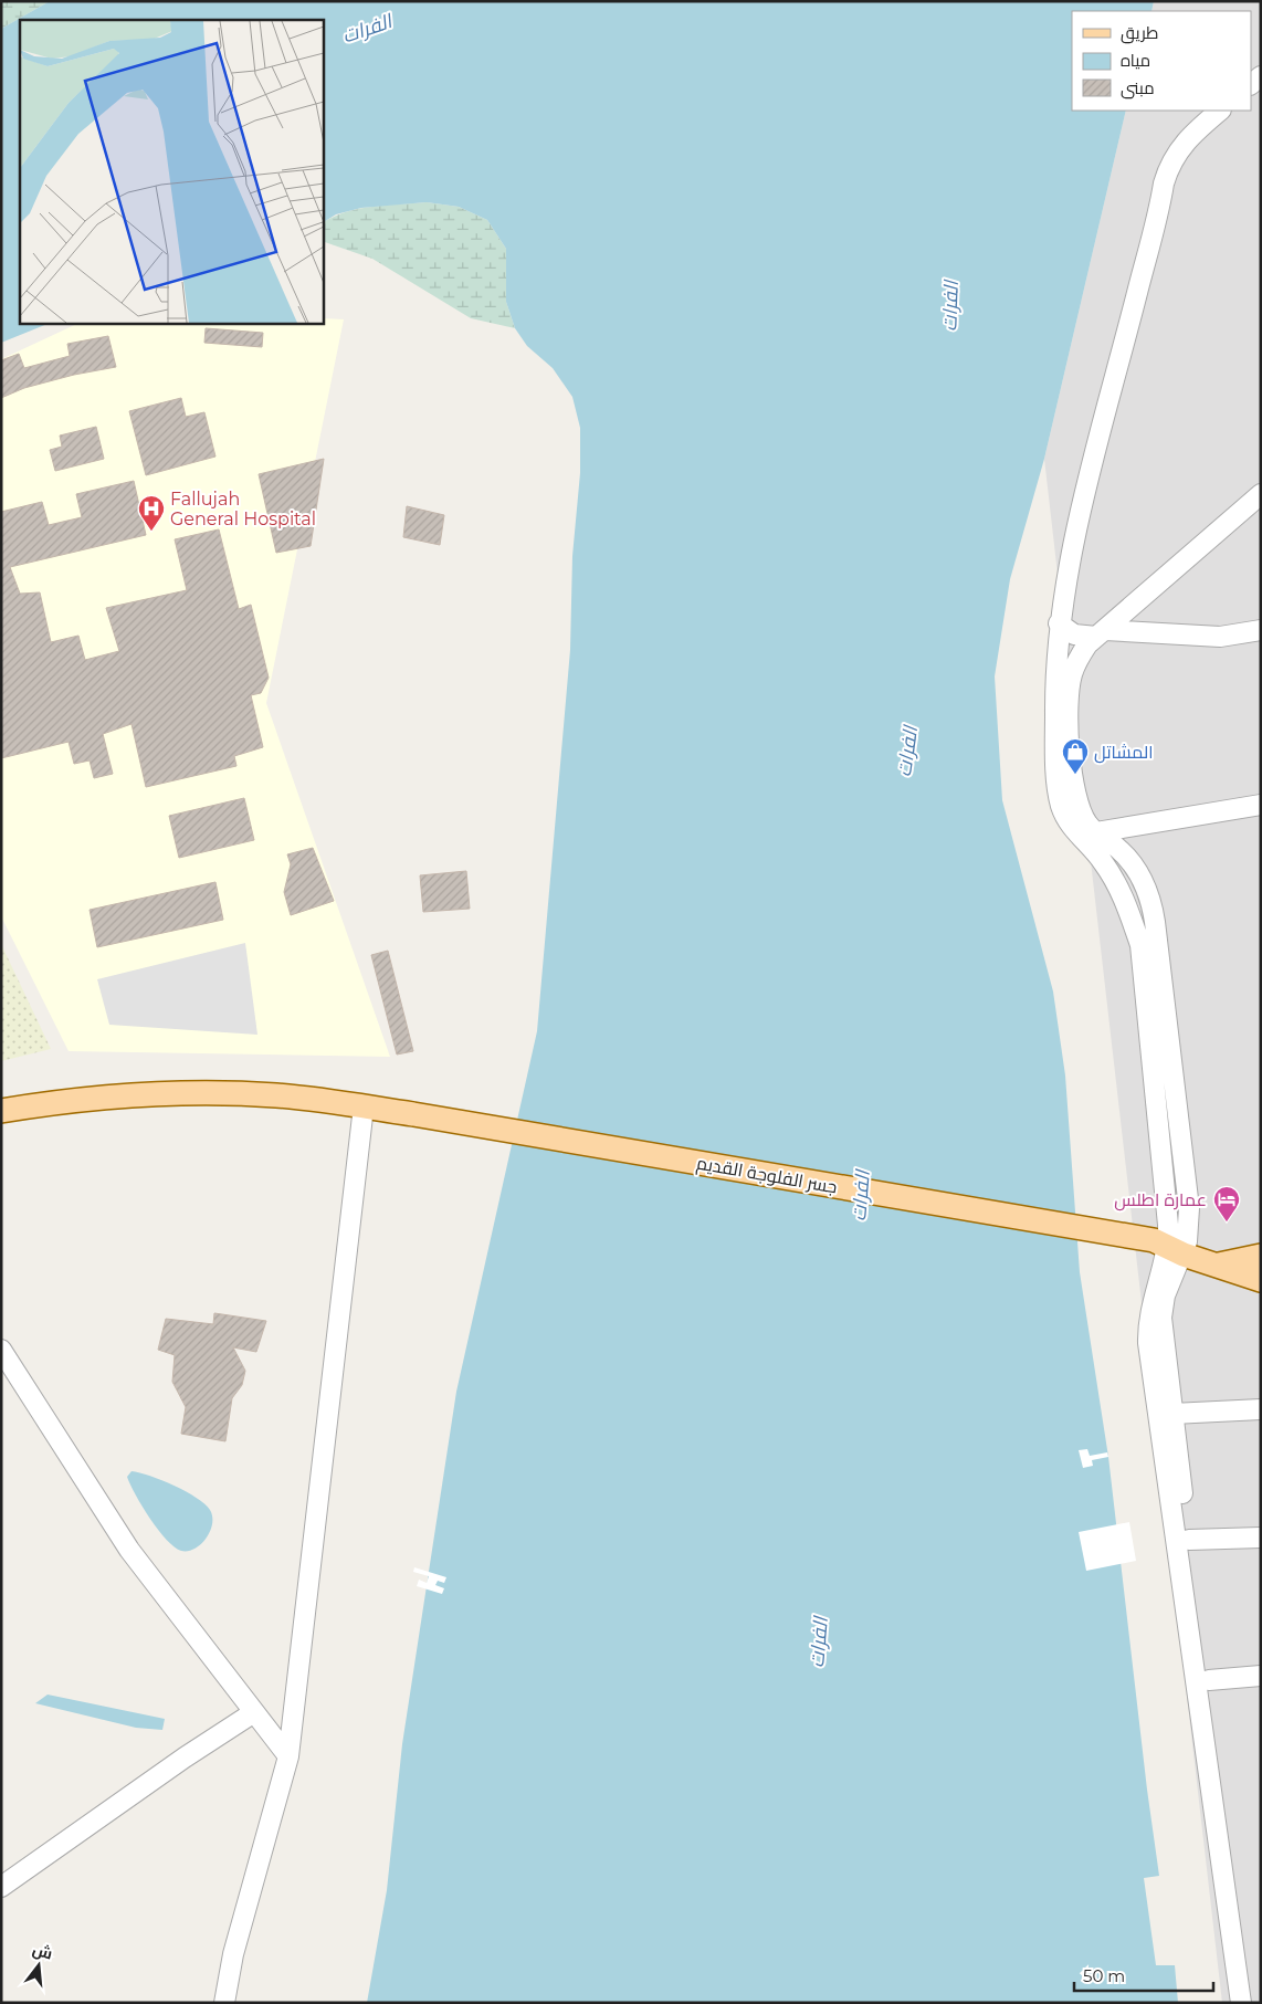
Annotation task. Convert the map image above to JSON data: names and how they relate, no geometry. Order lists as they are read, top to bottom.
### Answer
{
  "streets": {
    "main road": ["جسر الفلوجة القديم"]
  },
  "water": ["الفرات"],
  "places": {
    "hospital": ["Fallujah General Hospital"],
    "shop": ["المشاتل"],
    "hotel": ["عمارة اطلس"]
  },
  "legend": ["طريق", "مياه", "مبنى"],
  "scale_bar": "50 m",
  "north": "top"
}
